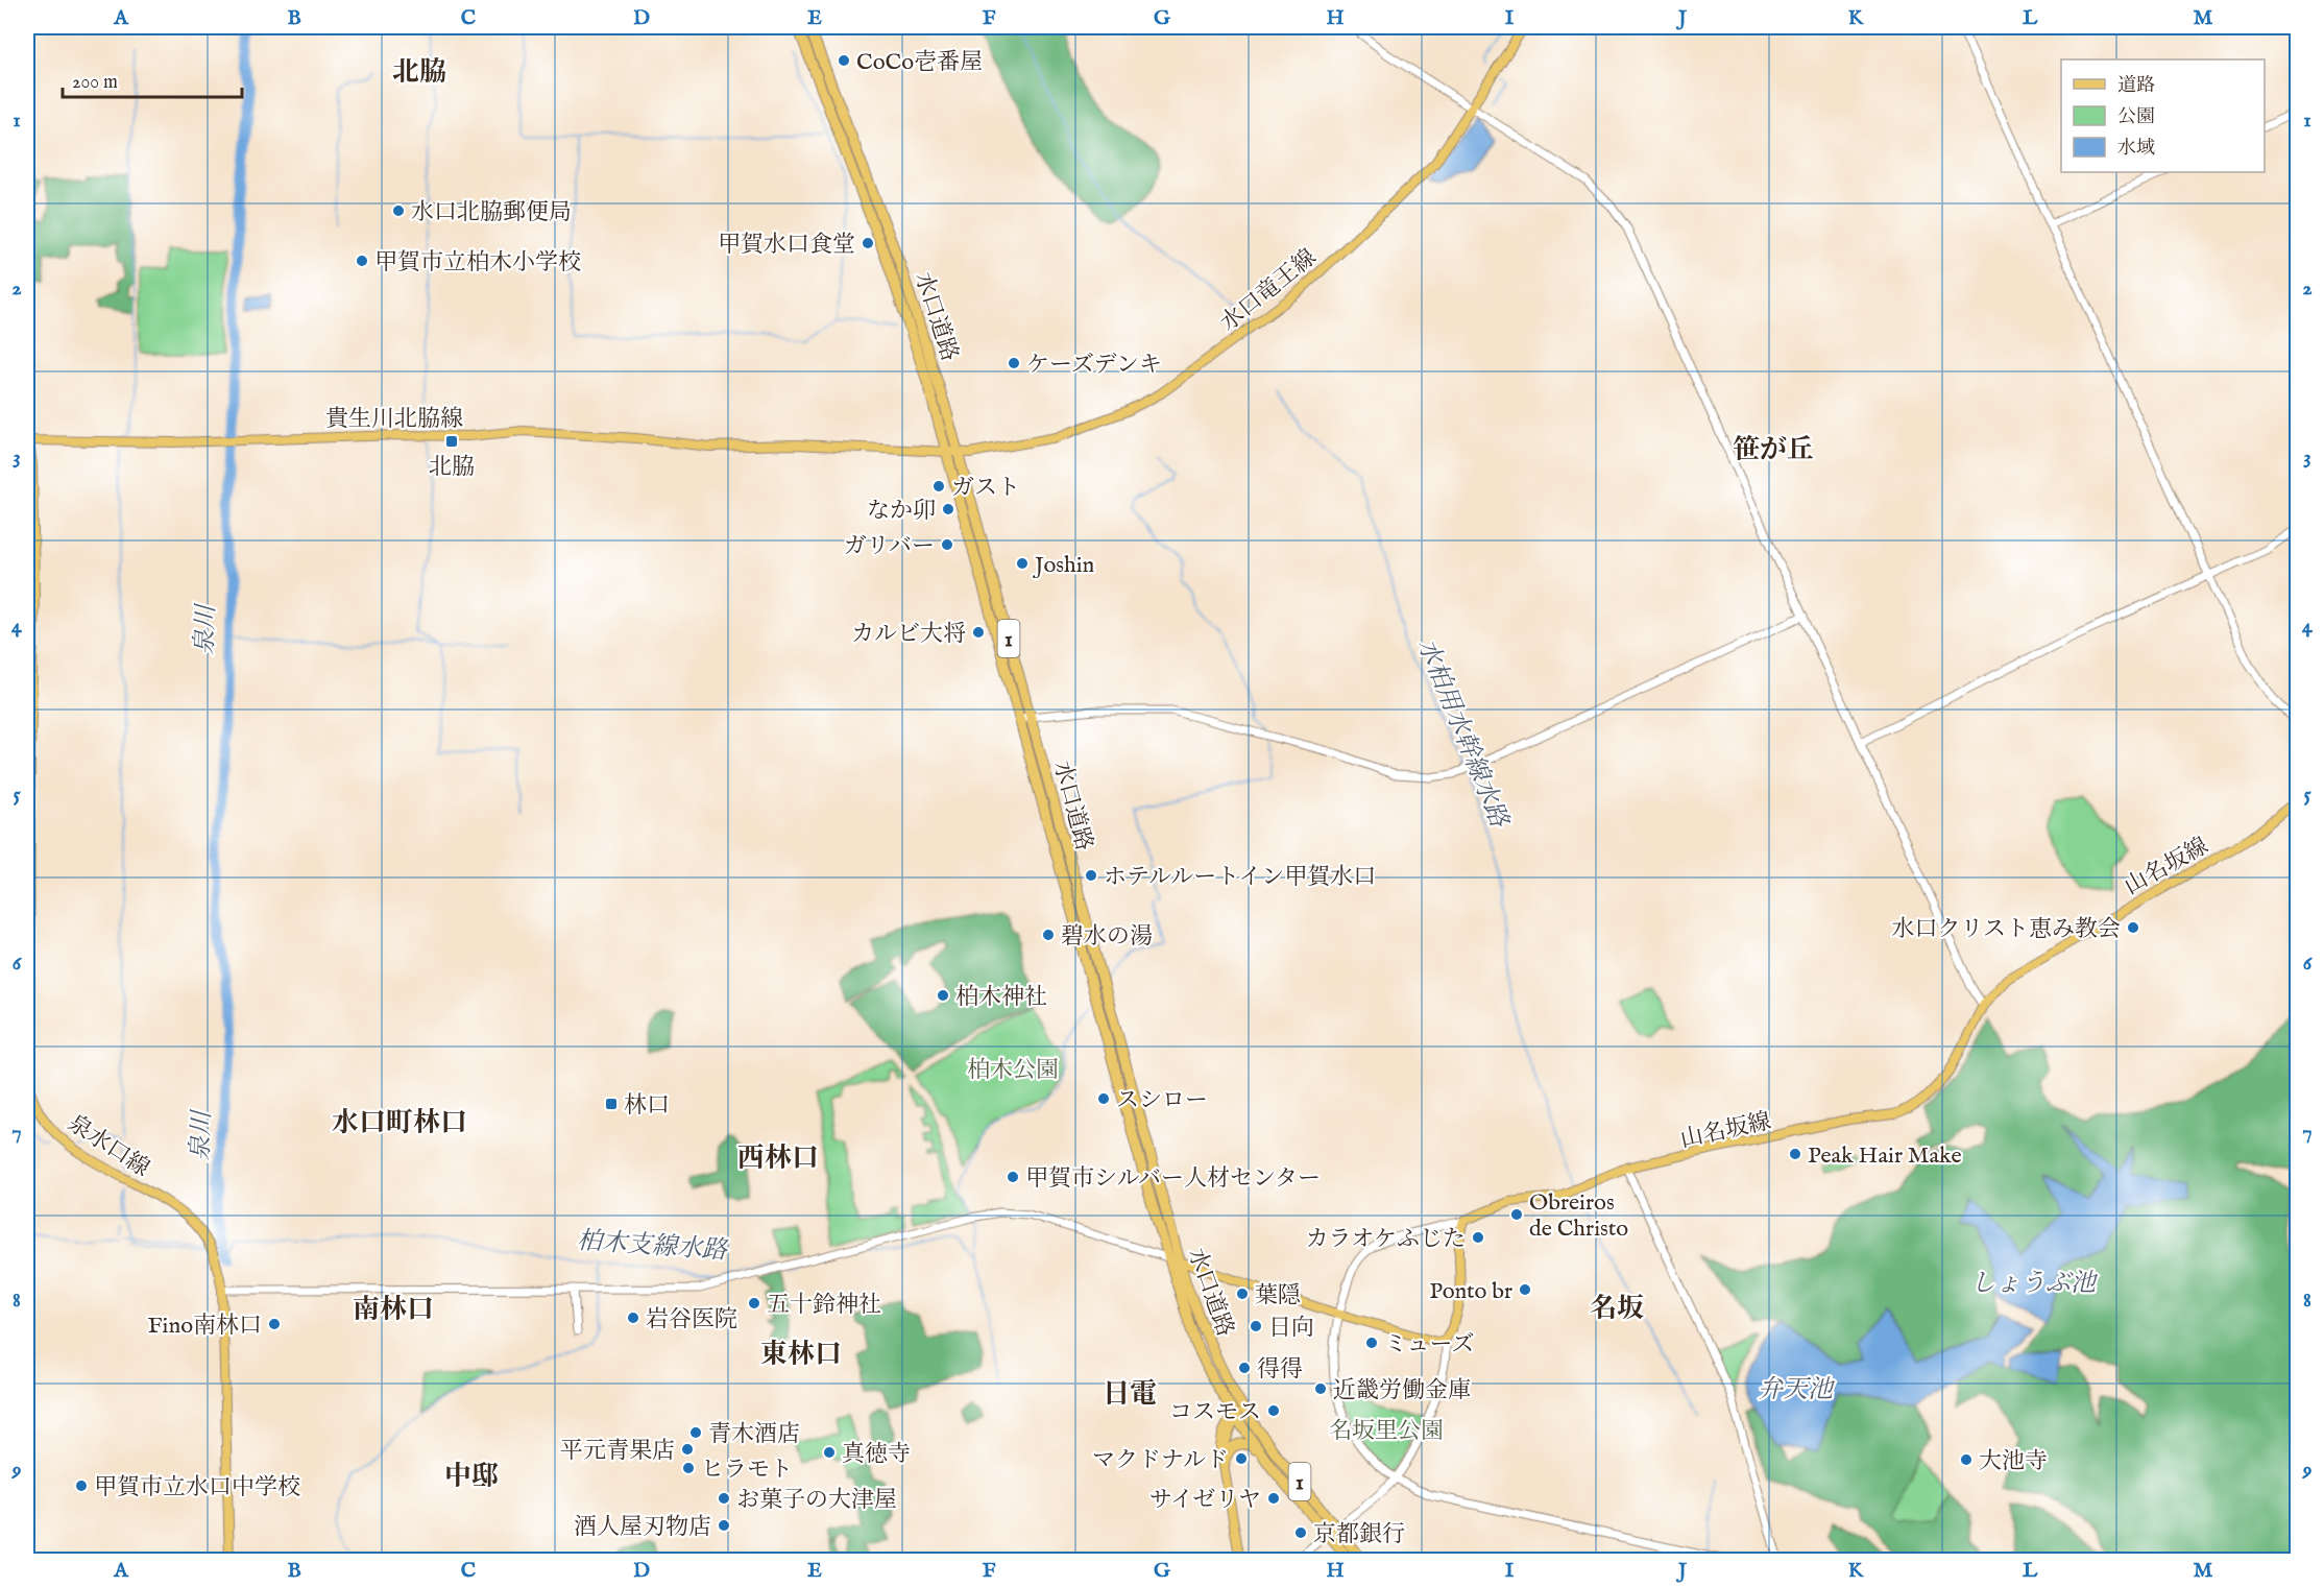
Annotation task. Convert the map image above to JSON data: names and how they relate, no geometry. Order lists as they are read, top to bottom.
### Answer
{
  "streets": {
    "highway": ["水口道路", "1"],
    "main road": [
      "水口竜王線",
      "貴生川北脇線",
      "山名坂線",
      "泉水口線"
    ]
  },
  "crossings": [
    ["水口竜王線", "水口道路"],
    ["水口竜王線", "貴生川北脇線"],
    ["水口道路", "貴生川北脇線"]
  ],
  "districts": [
    "北脇",
    "笹が丘",
    "水口町林口",
    "西林口",
    "名坂",
    "南林口",
    "東林口",
    "日電",
    "中邸"
  ],
  "water": [
    "泉川",
    "水柏用水幹線水路",
    "柏木支線水路",
    "しょうぶ池",
    "弁天池"
  ],
  "parks": ["柏木公園", "名坂里公園"],
  "places": {
    "other": [
      "CoCo壱番屋",
      "水口北脇郵便局",
      "甲賀水口食堂",
      "甲賀市立柏木小学校",
      "ケーズデンキ",
      "ガスト",
      "なか卯",
      "ガリバー",
      "Joshin",
      "カルビ大将",
      "ホテルルートイン甲賀水口",
      "水口クリスト恵み教会",
      "碧水の湯",
      "柏木神社",
      "スシロー",
      "Peak Hair Make",
      "甲賀市シルバー人材センター",
      "Obreiros de Christo",
      "カラオケふじた",
      "Ponto br",
      "葉隠",
      "五十鈴神社",
      "岩谷医院",
      "Fino南林口",
      "日向",
      "ミューズ",
      "得得",
      "近畿労働金庫",
      "コスモス",
      "青木酒店",
      "平元青果店",
      "真徳寺",
      "マクドナルド",
      "大池寺",
      "ヒラモト",
      "甲賀市立水口中学校",
      "お菓子の大津屋",
      "サイゼリヤ",
      "酒人屋刃物店",
      "京都銀行"
    ],
    "transit": ["北脇", "林口"]
  },
  "legend": ["道路", "公園", "水域"],
  "scale_bar": "200 m",
  "grid": {
    "columns": [
      "A",
      "B",
      "C",
      "D",
      "E",
      "F",
      "G",
      "H",
      "I",
      "J",
      "K",
      "L",
      "M"
    ],
    "rows": [
      "1",
      "2",
      "3",
      "4",
      "5",
      "6",
      "7",
      "8",
      "9"
    ]
  }
}
